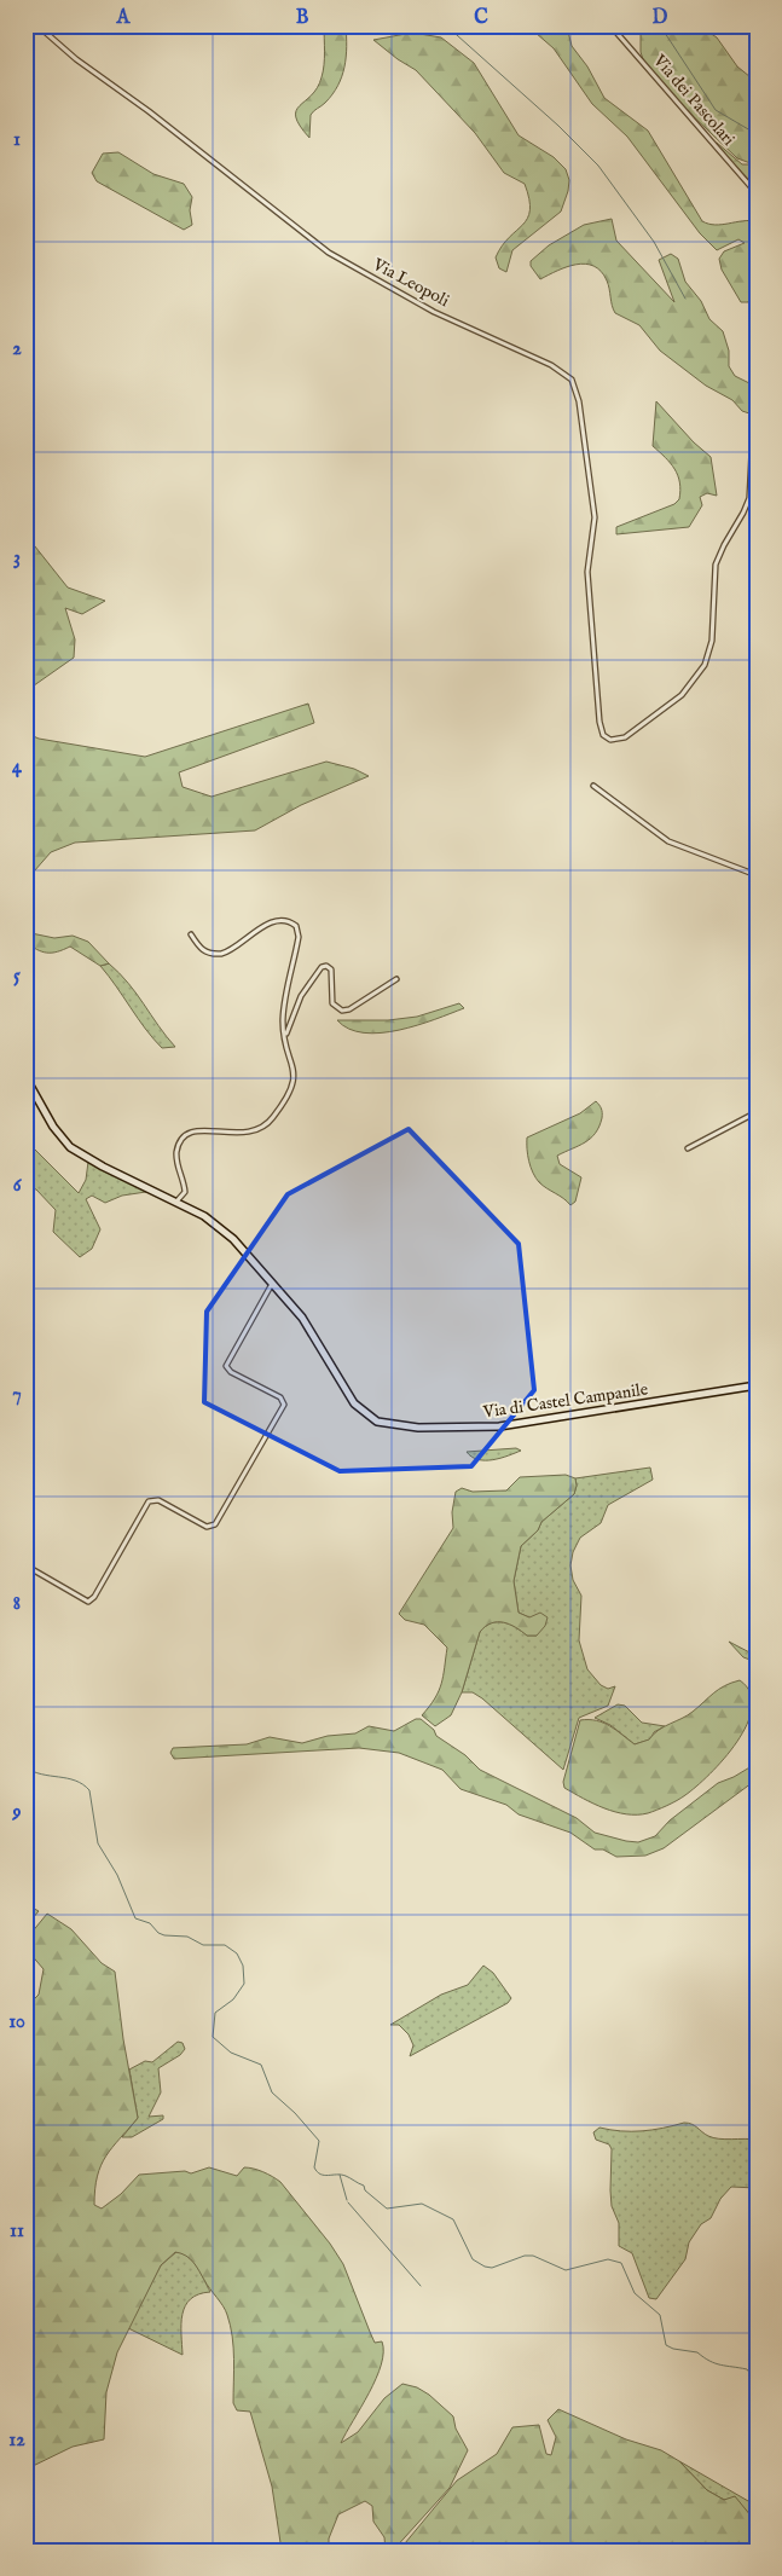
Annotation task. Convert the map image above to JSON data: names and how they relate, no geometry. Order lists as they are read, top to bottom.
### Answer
{
  "streets": {
    "street": ["Via dei Pascolari", "Via Leopoli", "Via di Castel Campanile"]
  },
  "grid": {
    "columns": [
      "A",
      "B",
      "C",
      "D"
    ],
    "rows": [
      "1",
      "2",
      "3",
      "4",
      "5",
      "6",
      "7",
      "8",
      "9",
      "10",
      "11",
      "12"
    ]
  }
}
